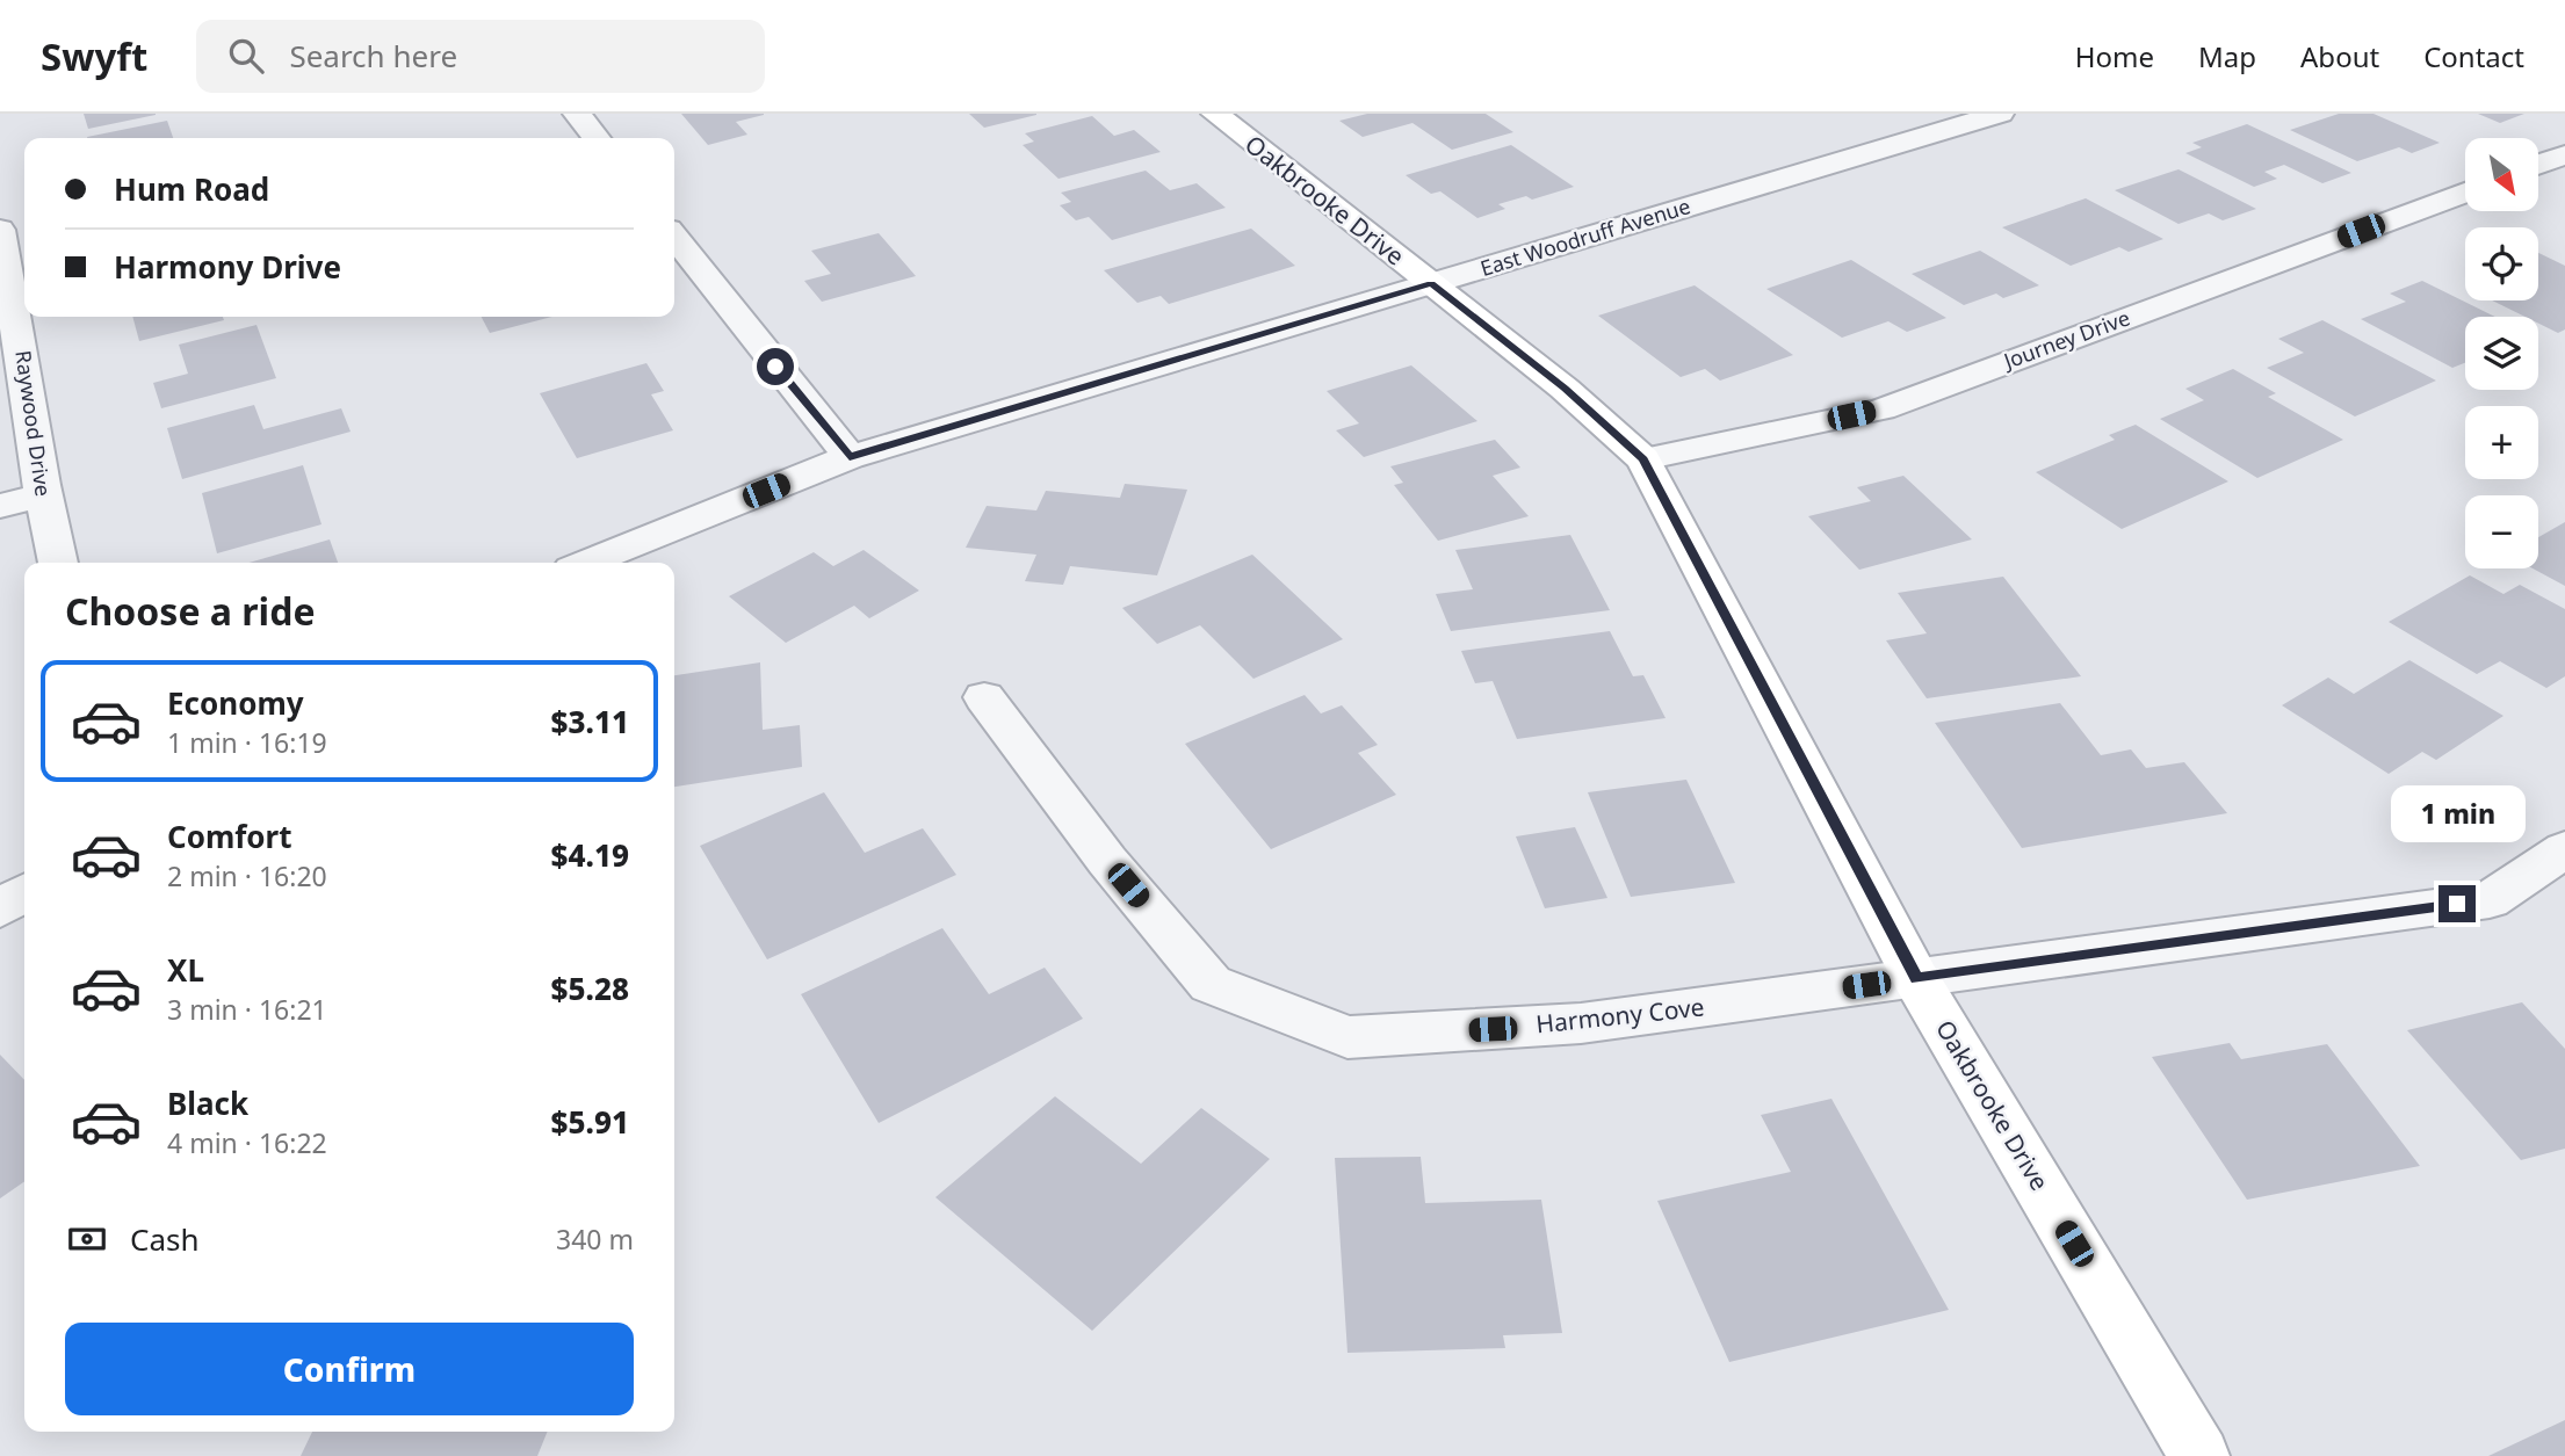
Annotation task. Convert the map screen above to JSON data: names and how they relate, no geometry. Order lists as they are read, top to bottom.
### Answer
{
  "streets": {
    "street": [
      "Oakbrooke Drive",
      "East Woodruff Avenue",
      "Journey Drive",
      "Raywood Drive",
      "Harmony Cove"
    ]
  },
  "crossings": [
    ["Oakbrooke Drive", "East Woodruff Avenue"],
    ["Oakbrooke Drive", "Journey Drive"],
    ["Oakbrooke Drive", "Harmony Cove"]
  ],
  "north": "bottom right",
  "page": {
    "header": "Swyft",
    "search": "Search here",
    "nav": [
      "Home",
      "Map",
      "About",
      "Contact"
    ],
    "map_buttons": ["+", "−"],
    "banner": ["Hum Road", "Harmony Drive"],
    "heading": "Choose a ride",
    "list": [
      {
        "name": "Economy",
        "note": "1 min · 16:19",
        "value": "$3.11"
      },
      {
        "name": "Comfort",
        "note": "2 min · 16:20",
        "value": "$4.19"
      },
      {
        "name": "XL",
        "note": "3 min · 16:21",
        "value": "$5.28"
      },
      {
        "name": "Black",
        "note": "4 min · 16:22",
        "value": "$5.91"
      }
    ],
    "bubble": "1 min",
    "pay": ["Cash", "340 m"],
    "buttons": "Confirm"
  }
}
